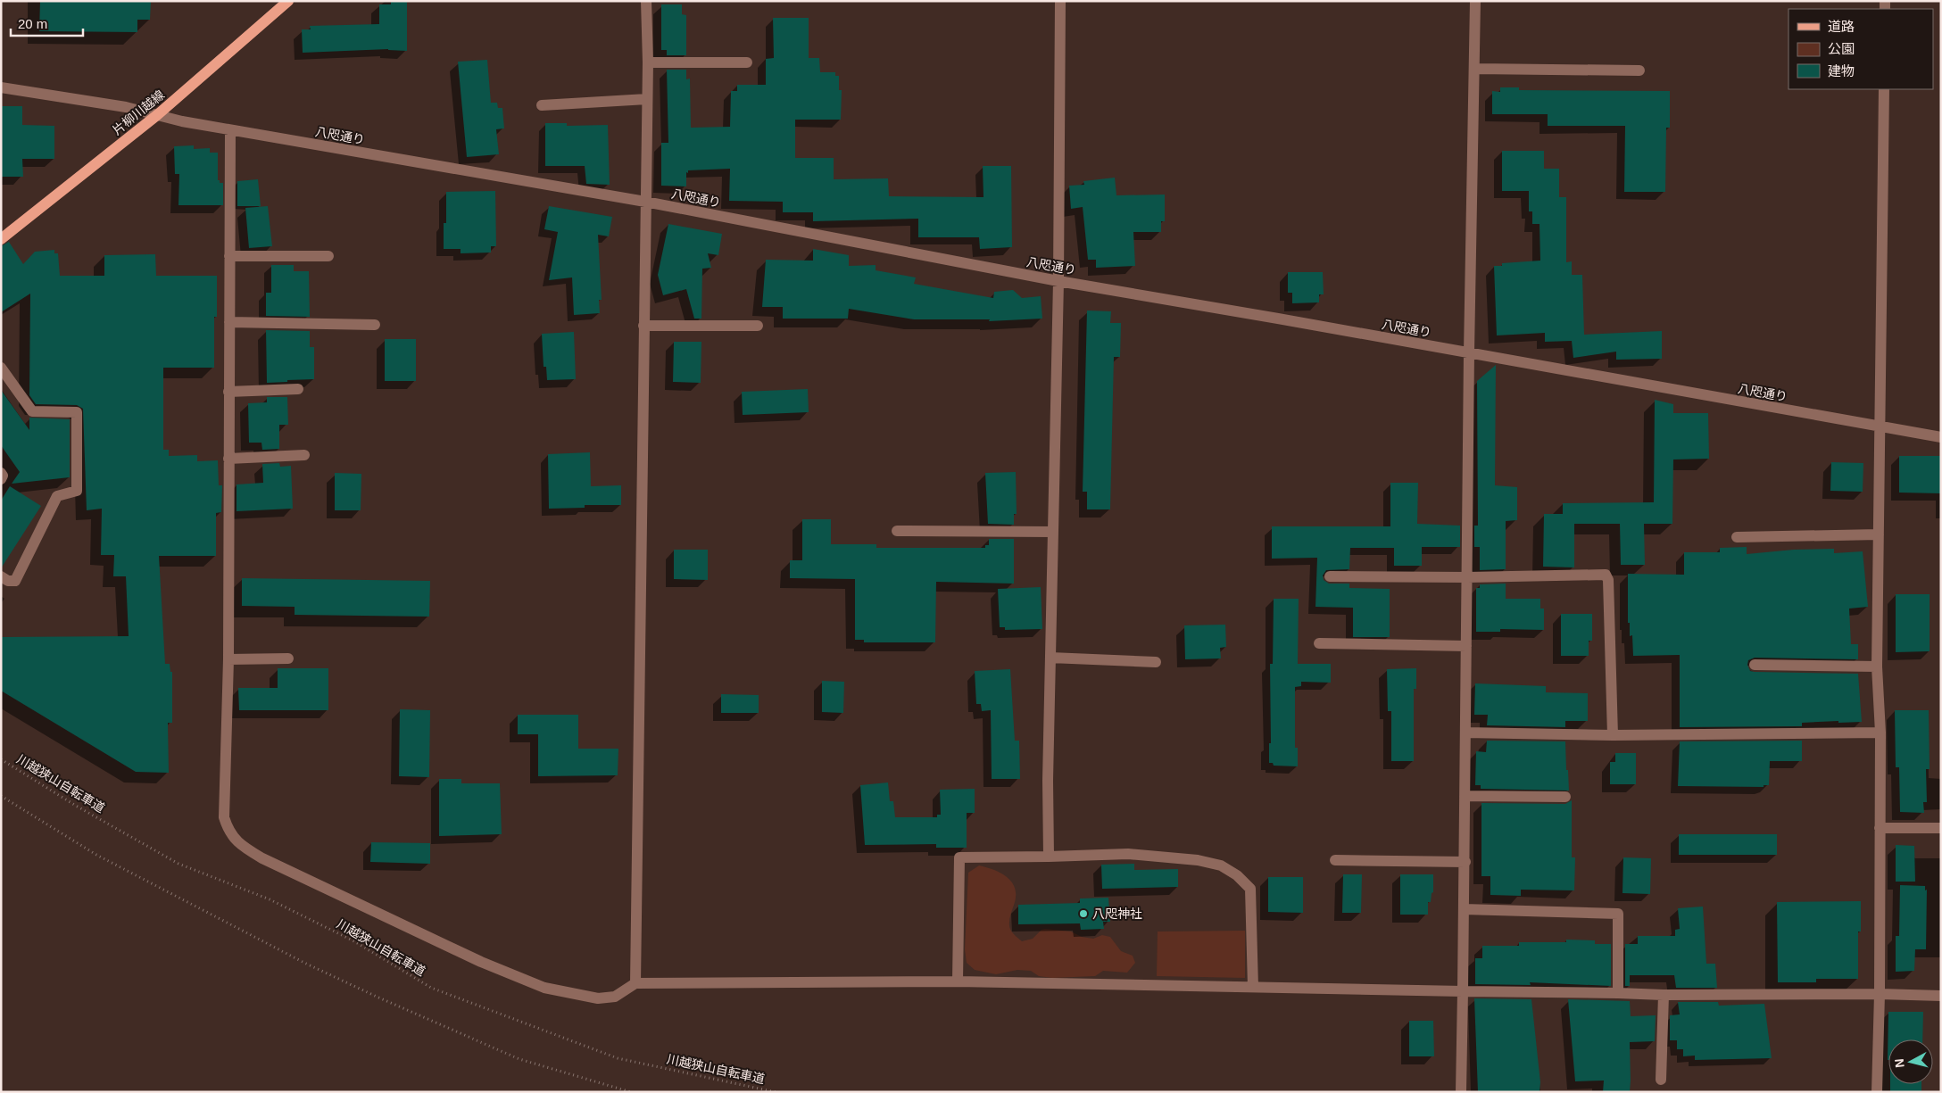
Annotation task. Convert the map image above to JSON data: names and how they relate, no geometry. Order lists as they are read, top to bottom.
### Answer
{
  "streets": {
    "main road": ["片柳川越線"],
    "street": ["八咫通り"],
    "path": ["川越狭山自転車道"]
  },
  "crossings": [
    ["片柳川越線", "八咫通り"]
  ],
  "places": ["八咫神社"],
  "legend": ["道路", "公園", "建物"],
  "scale_bar": "20 m",
  "north": "left"
}
